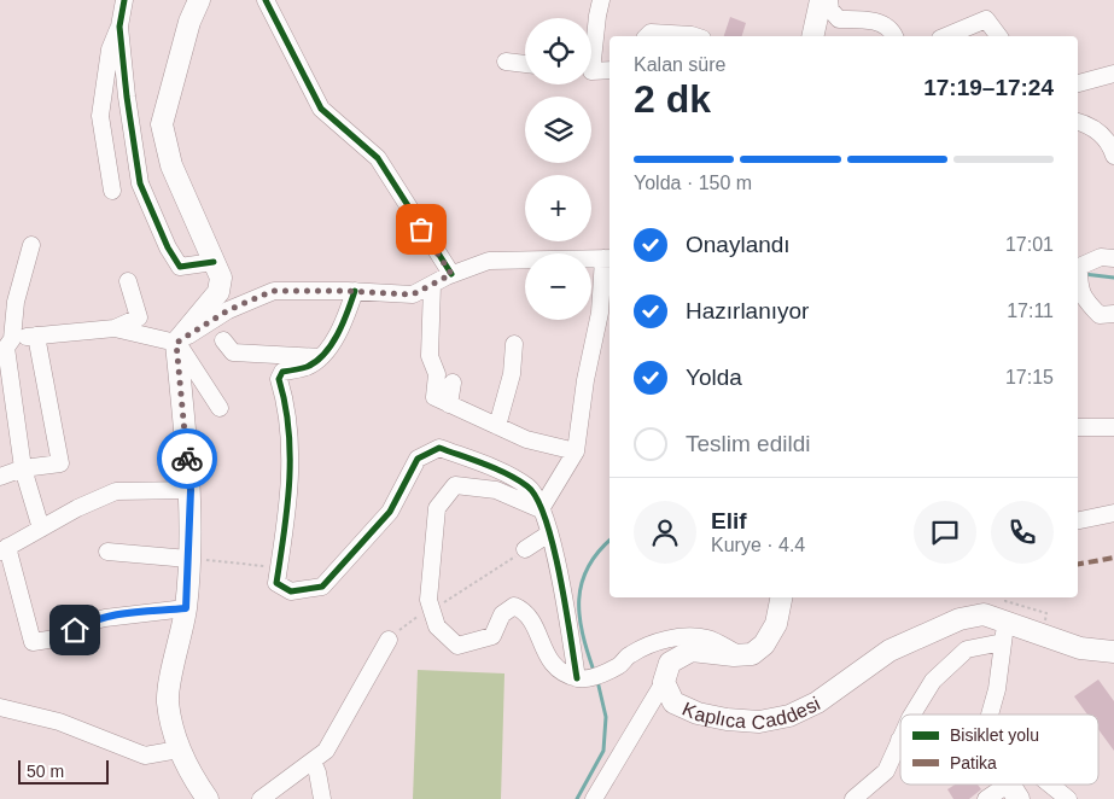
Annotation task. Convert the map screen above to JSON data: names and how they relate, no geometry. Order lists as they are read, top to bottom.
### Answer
{
  "streets": {
    "main road": ["Kaplıca Caddesi"]
  },
  "legend": ["Bisiklet yolu", "Patika"],
  "scale_bar": "50 m",
  "page": {
    "map_buttons": ["+", "−"],
    "heading": ["2 dk", "Kalan süre", "17:19–17:24"],
    "panel": ["Elif", "Kurye · 4.4"],
    "bar": "Yolda · 150 m",
    "list": [
      ["Onaylandı", "17:01"],
      ["Hazırlanıyor", "17:11"],
      ["Yolda", "17:15"],
      "Teslim edildi"
    ],
    "scale": "50 m"
  }
}
